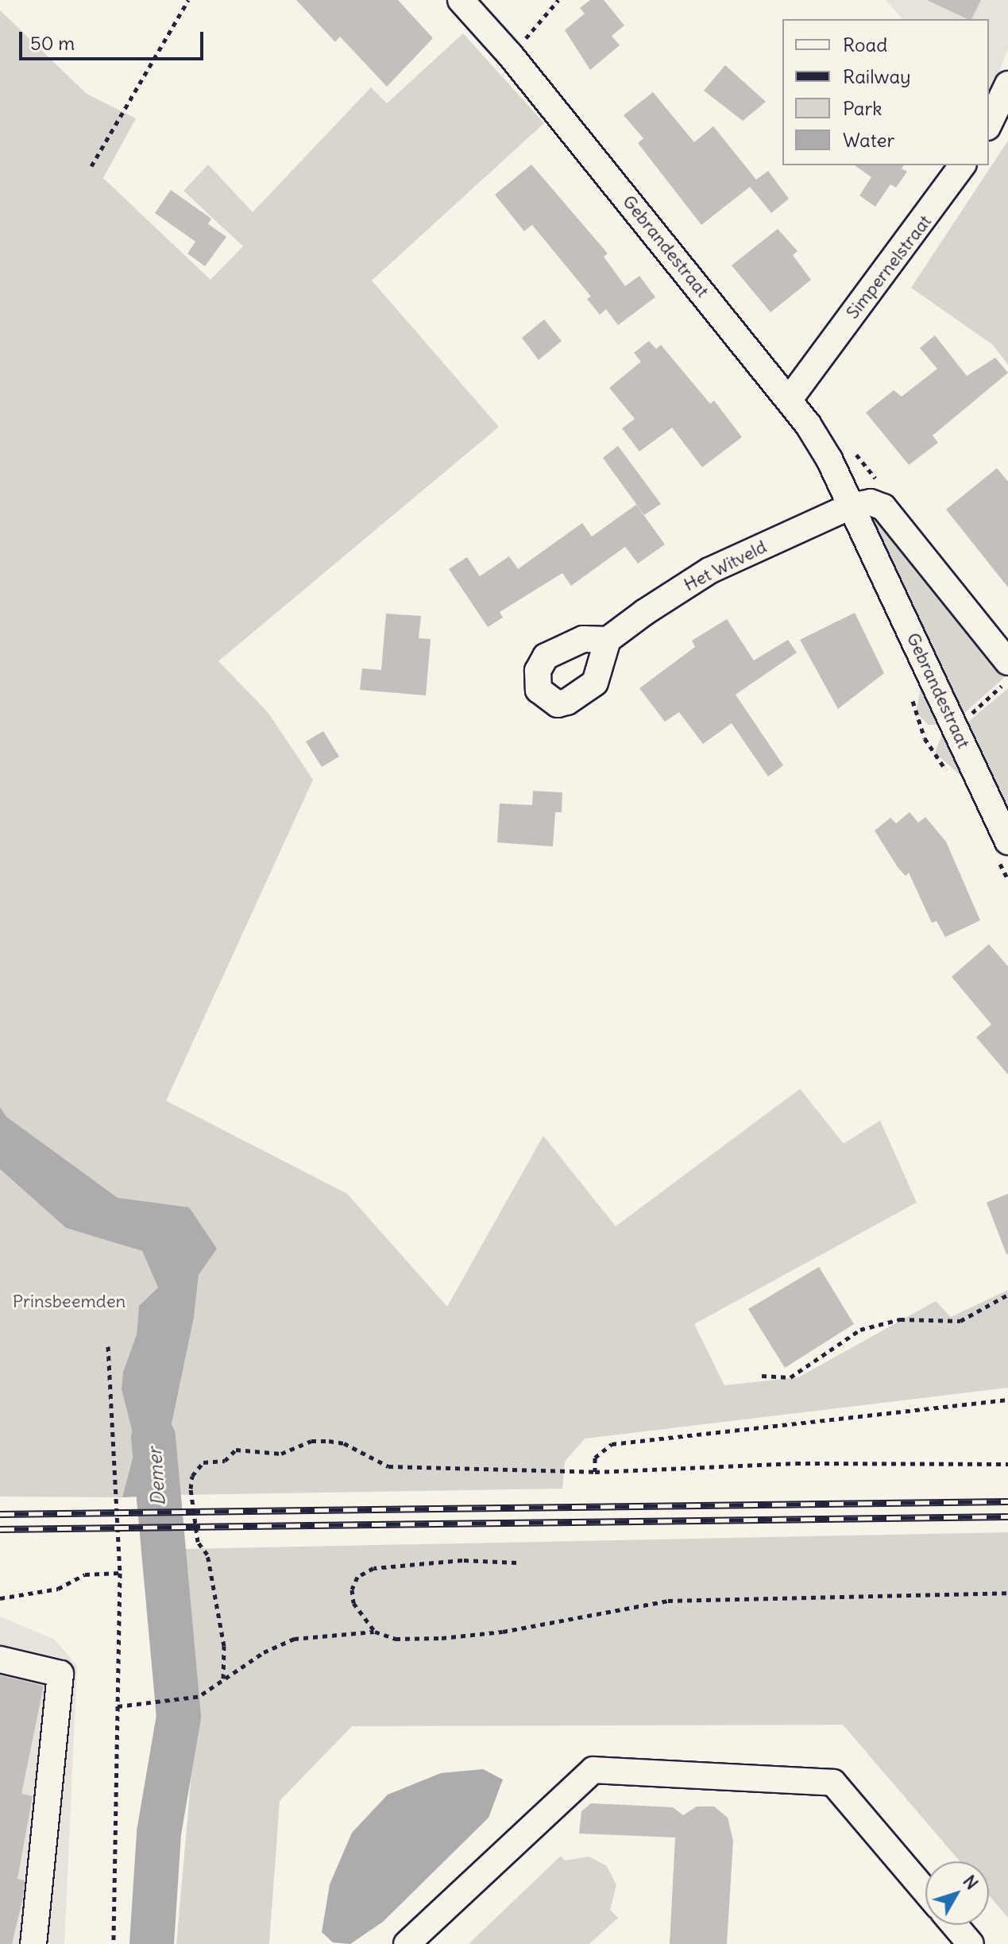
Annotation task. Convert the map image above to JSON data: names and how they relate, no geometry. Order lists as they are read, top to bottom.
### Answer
{
  "streets": {
    "street": ["Gebrandestraat", "Simpernelstraat", "Het Witveld"]
  },
  "crossings": [
    ["Gebrandestraat", "Simpernelstraat"],
    ["Gebrandestraat", "Het Witveld"]
  ],
  "water": ["Demer"],
  "parks": ["Prinsbeemden"],
  "legend": [
    "Road",
    "Railway",
    "Park",
    "Water"
  ],
  "scale_bar": "50 m",
  "north": "top right"
}
